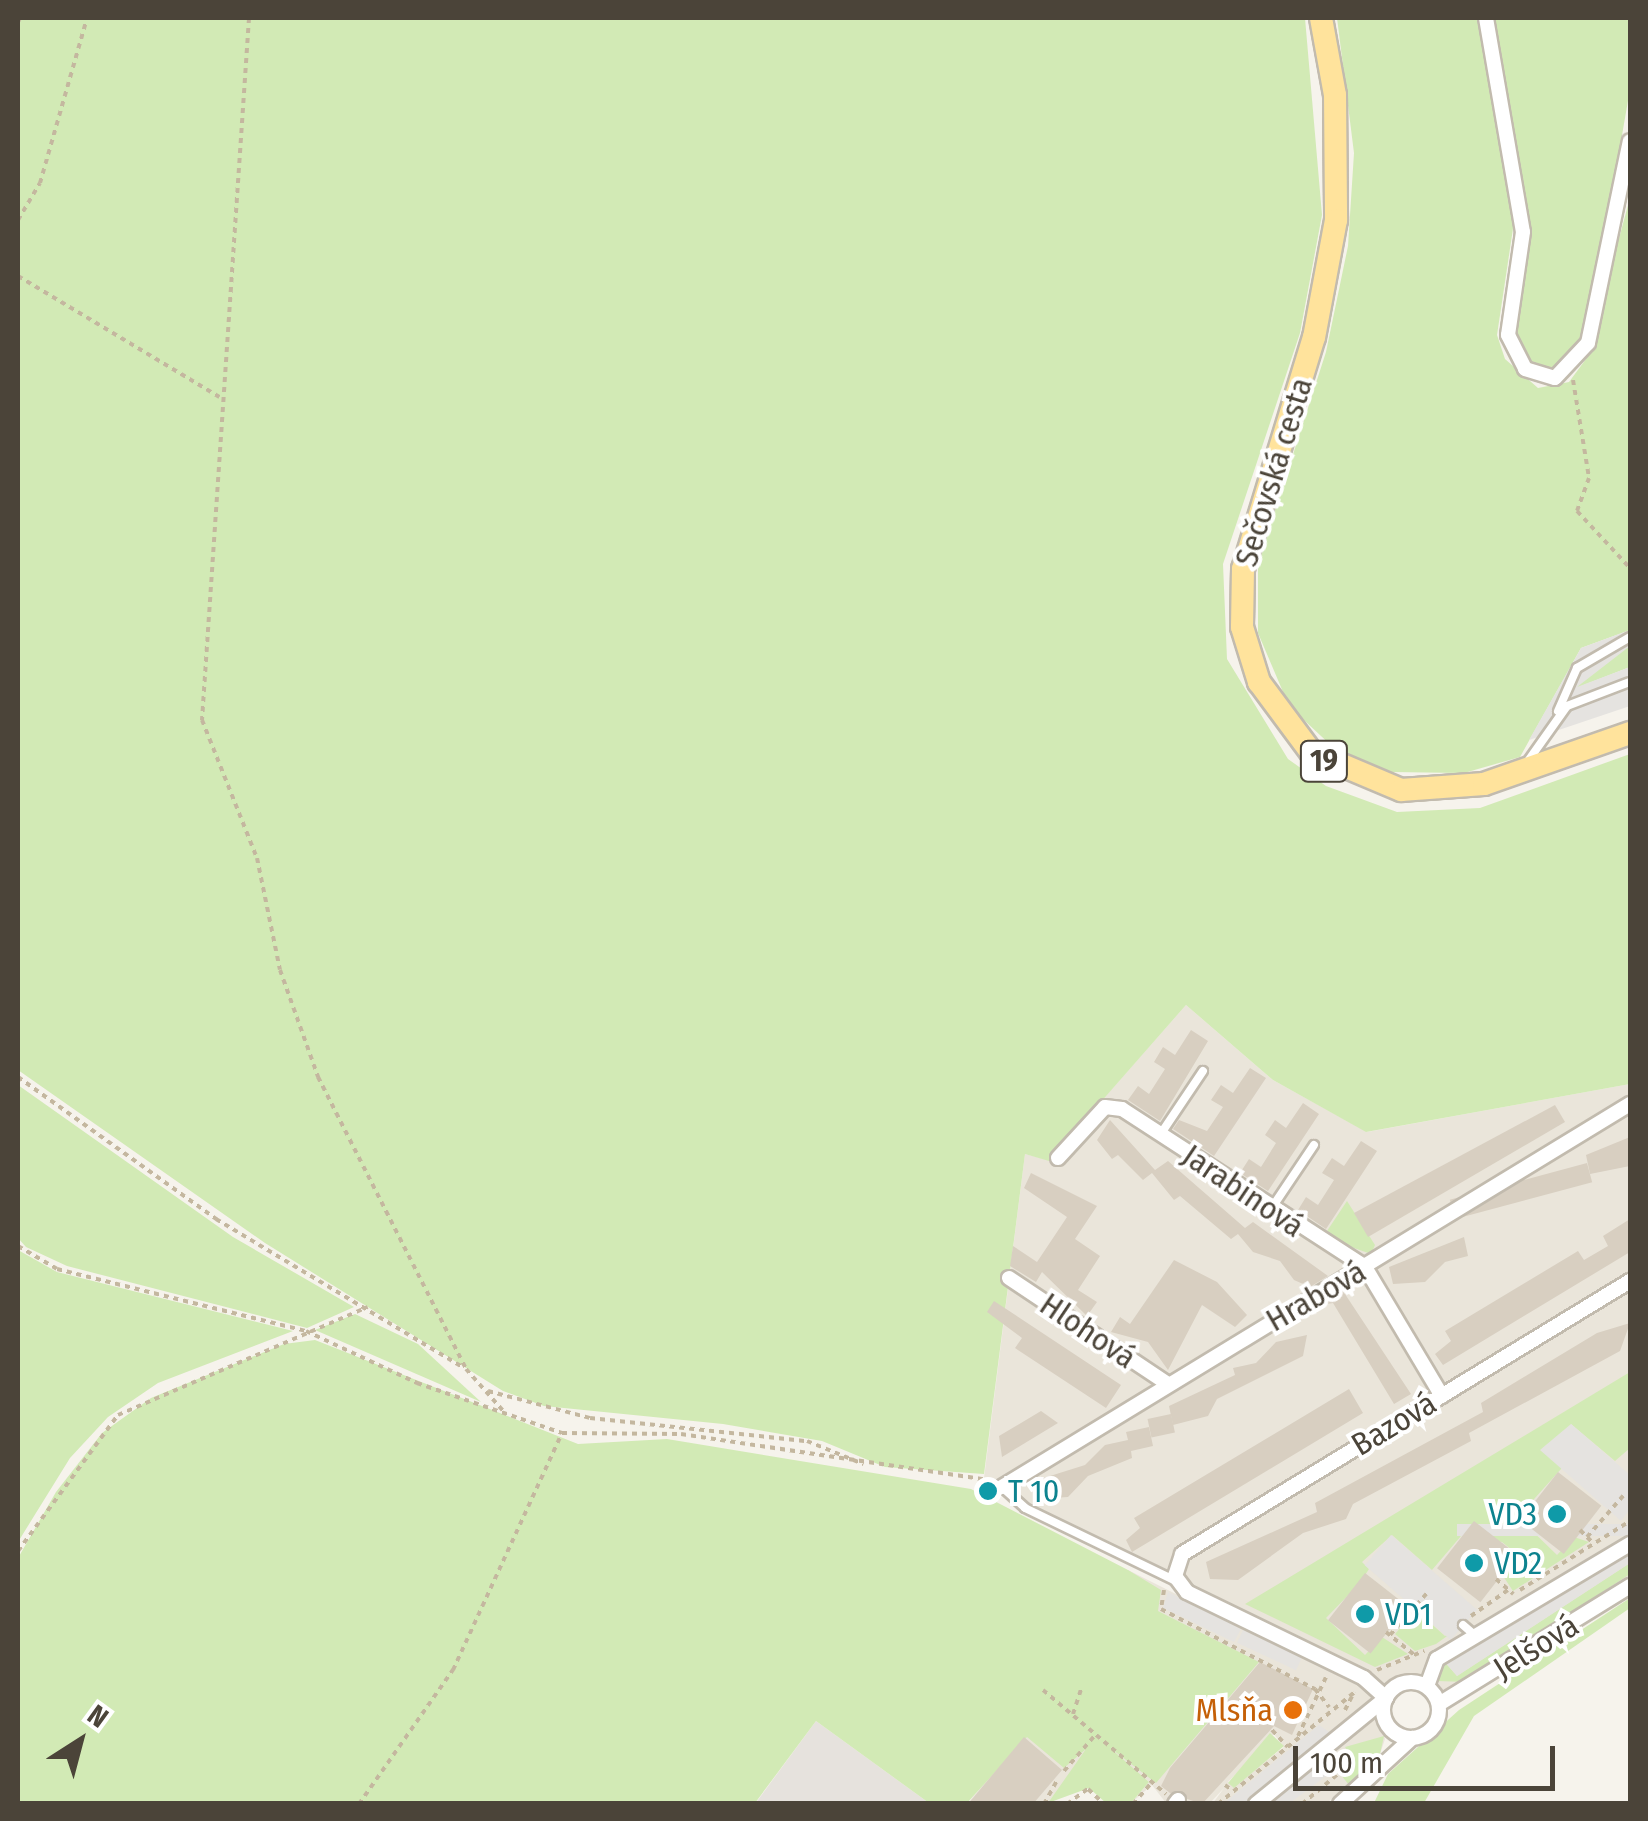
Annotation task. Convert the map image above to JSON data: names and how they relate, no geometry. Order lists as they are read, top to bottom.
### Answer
{
  "streets": {
    "main road": ["Sečovská cesta", "19"],
    "street": [
      "Jarabinová",
      "Hrabová",
      "Hlohová",
      "Bazová",
      "Jelšová"
    ]
  },
  "crossings": [
    ["Jarabinová", "Hrabová"],
    ["Jarabinová", "Bazová"],
    ["Hrabová", "Hlohová"]
  ],
  "places": [
    "T 10",
    "VD3",
    "VD2",
    "VD1",
    "Mlsňa"
  ],
  "scale_bar": "100 m",
  "north": "top right"
}
